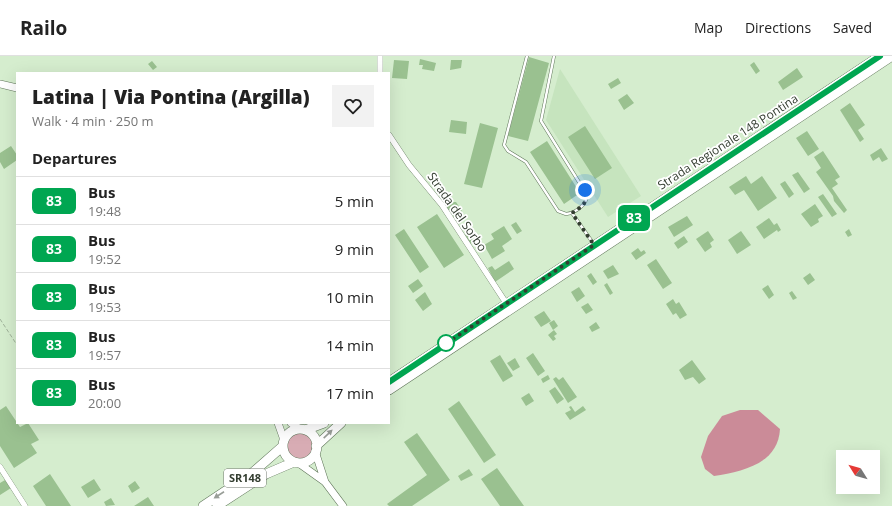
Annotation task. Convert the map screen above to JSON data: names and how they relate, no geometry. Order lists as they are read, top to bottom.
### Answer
{
  "streets": {
    "main road": ["Strada Regionale 148 Pontina", "SR148"],
    "street": ["Strada del Sorbo"]
  },
  "crossings": [
    ["Strada Regionale 148 Pontina", "Strada del Sorbo"]
  ],
  "lines": ["bus line 83"],
  "north": "top left",
  "page": {
    "header": "Railo",
    "nav": ["Map", "Directions", "Saved"],
    "on_map": "83",
    "heading": [
      ["Latina | Via Pontina (Argilla)", "Walk · 4 min · 250 m"],
      "Departures"
    ],
    "list": [
      {
        "mark": "83",
        "name": "Bus",
        "note": "19:48",
        "value": "5 min"
      },
      {
        "mark": "83",
        "name": "Bus",
        "note": "19:52",
        "value": "9 min"
      },
      {
        "mark": "83",
        "name": "Bus",
        "note": "19:53",
        "value": "10 min"
      },
      {
        "mark": "83",
        "name": "Bus",
        "note": "19:57",
        "value": "14 min"
      },
      {
        "mark": "83",
        "name": "Bus",
        "note": "20:00",
        "value": "17 min"
      }
    ]
  }
}
